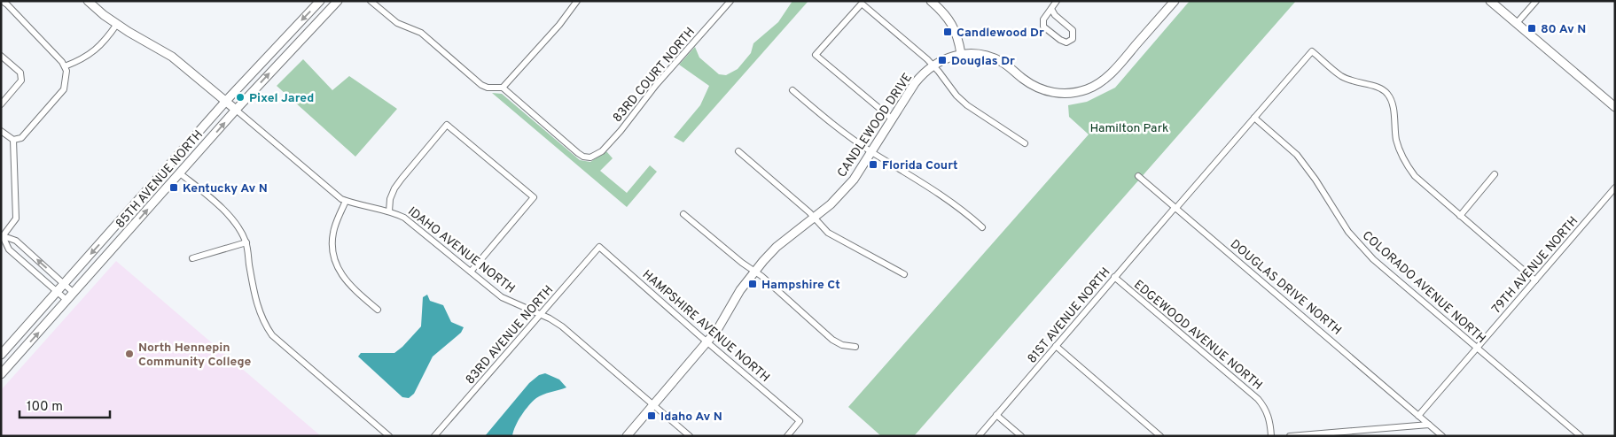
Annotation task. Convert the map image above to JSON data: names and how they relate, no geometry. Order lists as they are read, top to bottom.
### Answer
{
  "streets": {
    "main road": ["CANDLEWOOD DRIVE", "85TH AVENUE NORTH"],
    "street": [
      "83RD COURT NORTH",
      "IDAHO AVENUE NORTH",
      "79TH AVENUE NORTH",
      "DOUGLAS DRIVE NORTH",
      "COLORADO AVENUE NORTH",
      "81ST AVENUE NORTH",
      "HAMPSHIRE AVENUE NORTH",
      "83RD AVENUE NORTH",
      "EDGEWOOD AVENUE NORTH"
    ]
  },
  "crossings": [
    ["CANDLEWOOD DRIVE", "IDAHO AVENUE NORTH"],
    ["CANDLEWOOD DRIVE", "HAMPSHIRE AVENUE NORTH"],
    ["85TH AVENUE NORTH", "IDAHO AVENUE NORTH"],
    ["IDAHO AVENUE NORTH", "83RD AVENUE NORTH"],
    ["79TH AVENUE NORTH", "DOUGLAS DRIVE NORTH"],
    ["79TH AVENUE NORTH", "COLORADO AVENUE NORTH"],
    ["DOUGLAS DRIVE NORTH", "81ST AVENUE NORTH"],
    ["COLORADO AVENUE NORTH", "81ST AVENUE NORTH"],
    ["81ST AVENUE NORTH", "EDGEWOOD AVENUE NORTH"],
    ["HAMPSHIRE AVENUE NORTH", "83RD AVENUE NORTH"]
  ],
  "parks": ["Hamilton Park"],
  "places": {
    "transit": [
      "80 Av N",
      "Candlewood Dr",
      "Douglas Dr",
      "Florida Court",
      "Kentucky Av N",
      "Hampshire Ct",
      "Idaho Av N"
    ],
    "other": ["Pixel Jared", "North Hennepin Community College"]
  },
  "scale_bar": "100 m"
}
